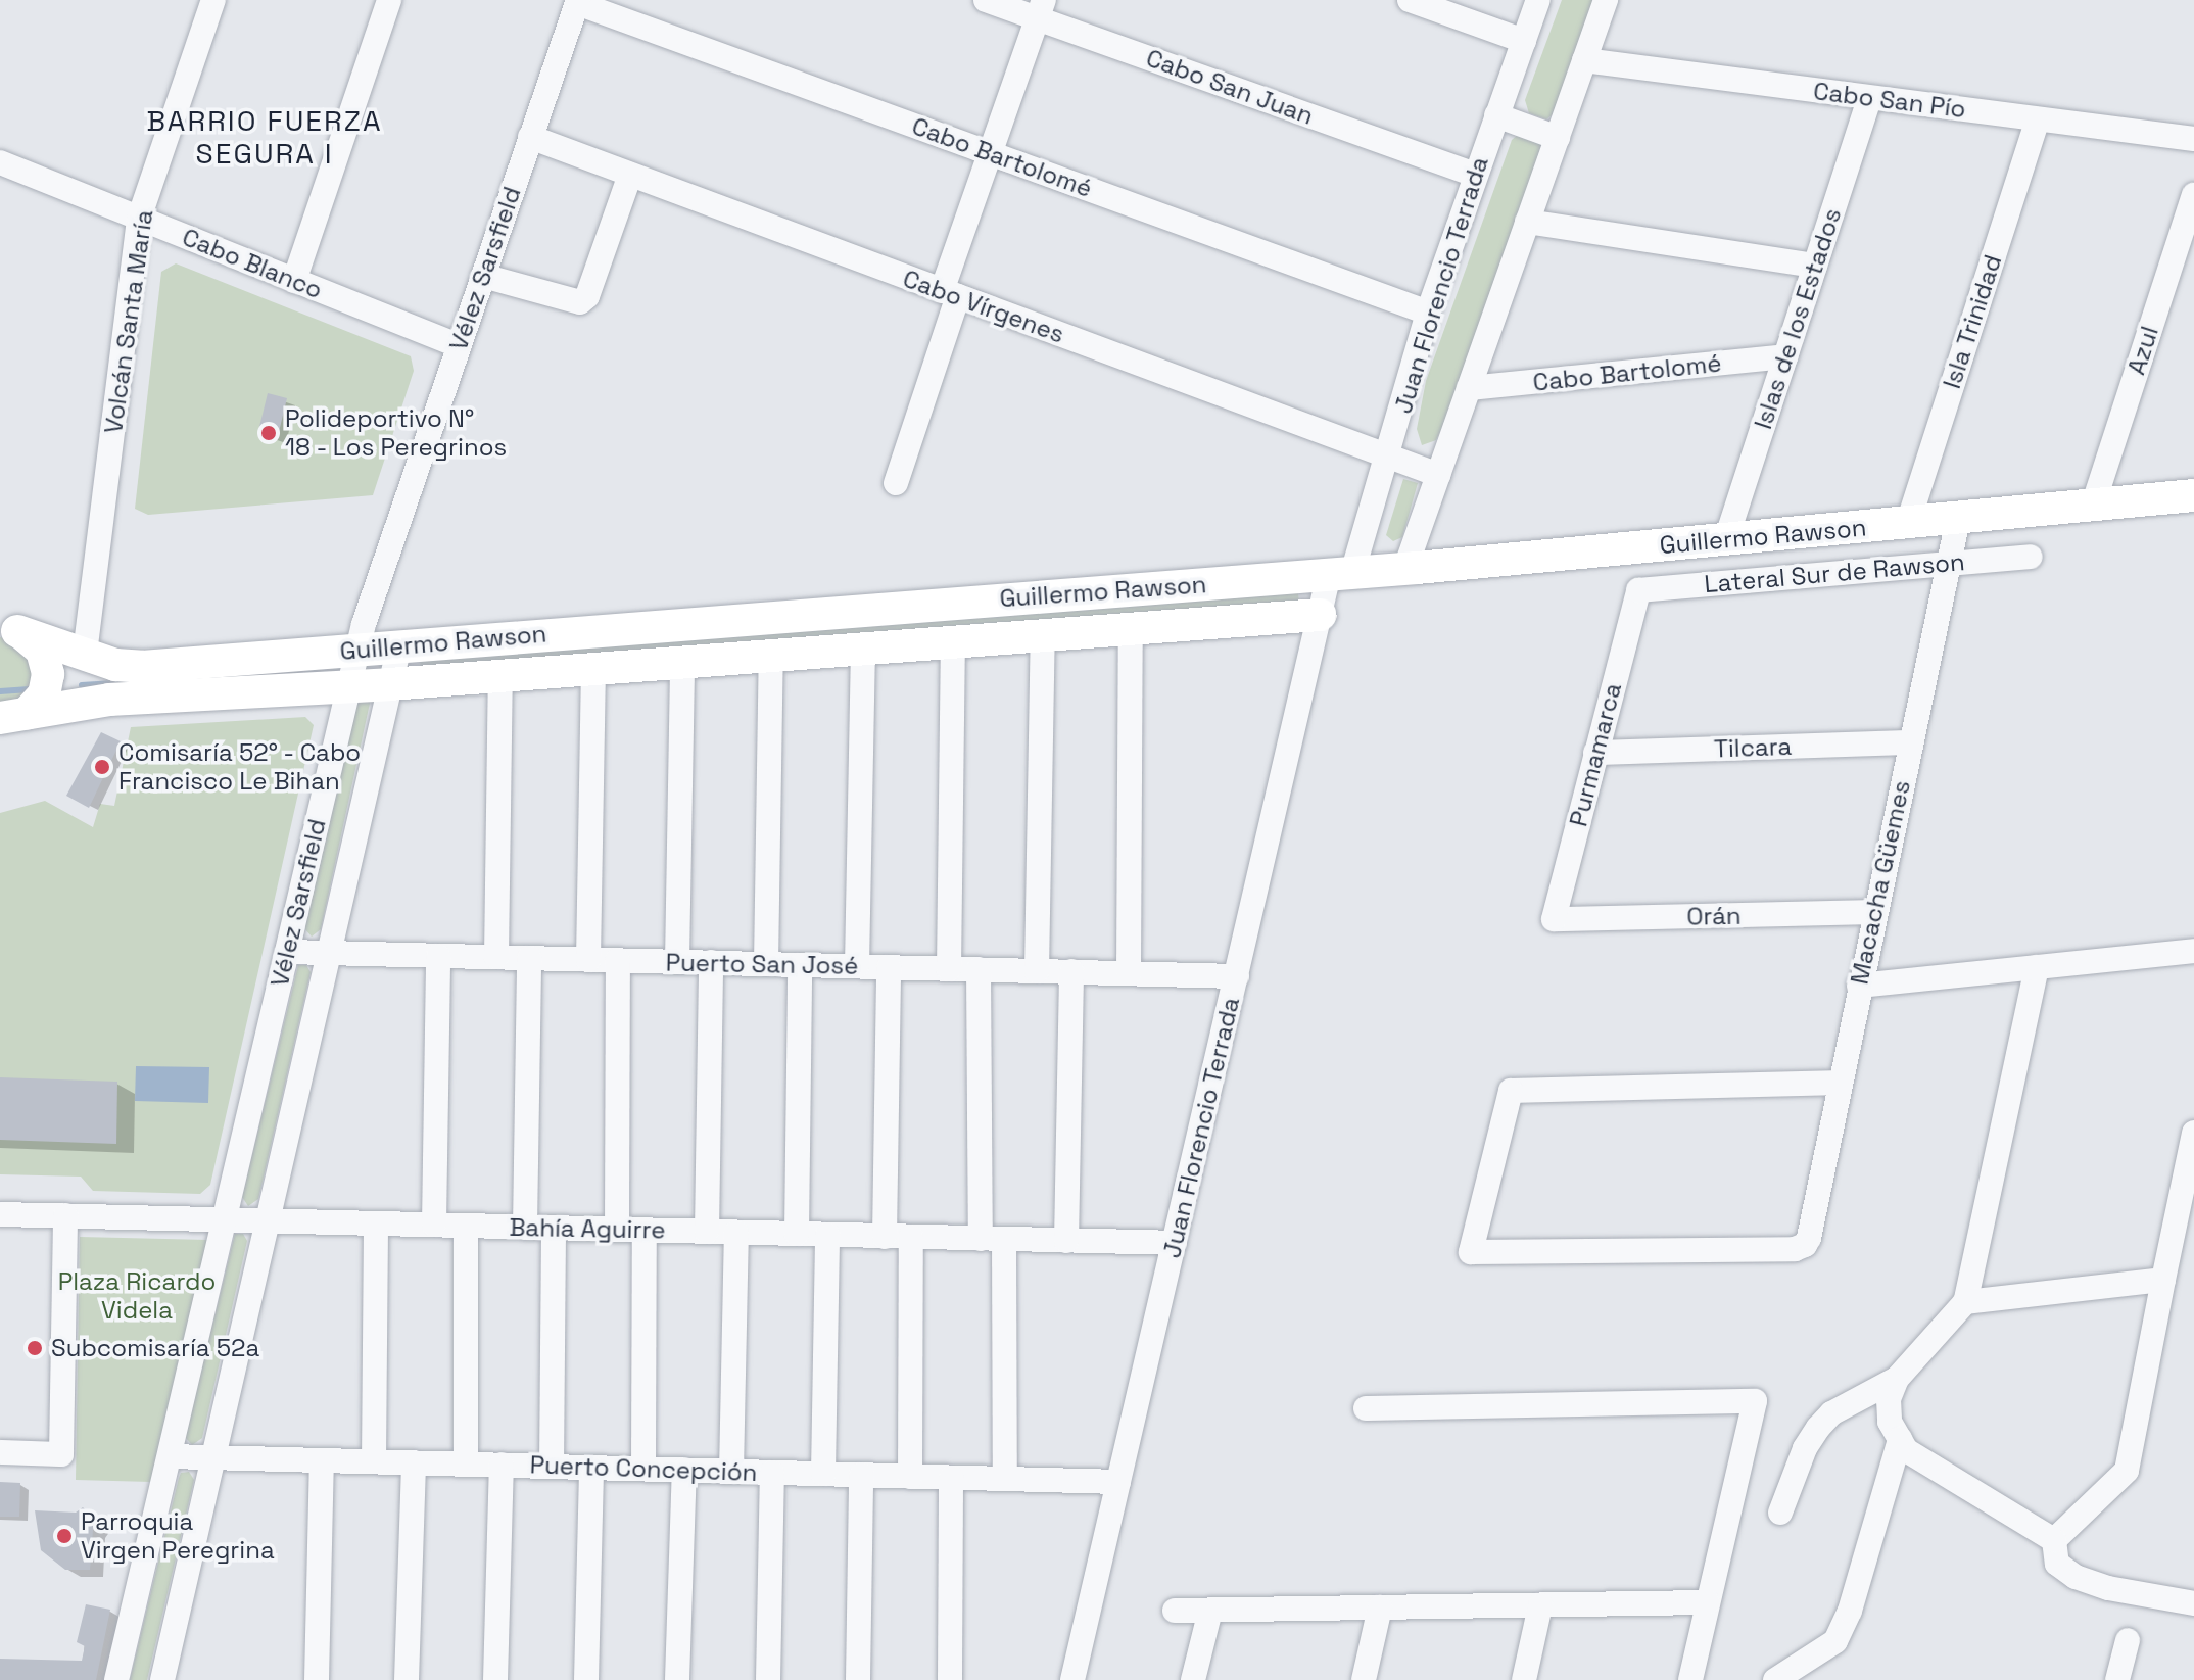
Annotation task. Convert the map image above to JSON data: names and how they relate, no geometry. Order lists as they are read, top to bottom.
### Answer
{
  "streets": {
    "main road": ["Guillermo Rawson"],
    "street": [
      "Cabo San Juan",
      "Cabo San Pío",
      "Cabo Bartolomé",
      "Cabo Blanco",
      "Vélez Sarsfield",
      "Juan Florencio Terrada",
      "Cabo Vírgenes",
      "Islas de los Estados",
      "Volcán Santa María",
      "Isla Trinidad",
      "Azul",
      "Lateral Sur de Rawson",
      "Tilcara",
      "Purmamarca",
      "Macacha Güemes",
      "Orán",
      "Puerto San José",
      "Bahía Aguirre",
      "Puerto Concepción"
    ]
  },
  "crossings": [
    ["Cabo San Juan", "Juan Florencio Terrada"],
    ["Cabo San Pío", "Islas de los Estados"],
    ["Cabo San Pío", "Isla Trinidad"],
    ["Cabo Bartolomé", "Vélez Sarsfield"],
    ["Cabo Bartolomé", "Juan Florencio Terrada"],
    ["Cabo Bartolomé", "Islas de los Estados"],
    ["Cabo Blanco", "Vélez Sarsfield"],
    ["Cabo Blanco", "Volcán Santa María"],
    ["Vélez Sarsfield", "Cabo Vírgenes"],
    ["Vélez Sarsfield", "Guillermo Rawson"],
    ["Vélez Sarsfield", "Puerto San José"],
    ["Vélez Sarsfield", "Bahía Aguirre"],
    ["Vélez Sarsfield", "Puerto Concepción"],
    ["Juan Florencio Terrada", "Cabo Vírgenes"],
    ["Juan Florencio Terrada", "Guillermo Rawson"],
    ["Juan Florencio Terrada", "Puerto San José"],
    ["Juan Florencio Terrada", "Bahía Aguirre"],
    ["Juan Florencio Terrada", "Puerto Concepción"],
    ["Islas de los Estados", "Guillermo Rawson"],
    ["Volcán Santa María", "Guillermo Rawson"],
    ["Isla Trinidad", "Guillermo Rawson"],
    ["Azul", "Guillermo Rawson"],
    ["Guillermo Rawson", "Macacha Güemes"],
    ["Lateral Sur de Rawson", "Purmamarca"],
    ["Lateral Sur de Rawson", "Macacha Güemes"],
    ["Tilcara", "Purmamarca"],
    ["Tilcara", "Macacha Güemes"],
    ["Purmamarca", "Orán"],
    ["Macacha Güemes", "Orán"]
  ],
  "districts": ["BARRIO FUERZA SEGURA I"],
  "parks": ["Plaza Ricardo Videla"],
  "places": [
    "Polideportivo N° 18 - Los Peregrinos",
    "Comisaría 52° - Cabo Francisco Le Bihan",
    "Subcomisaría 52a",
    "Parroquia Virgen Peregrina"
  ]
}
